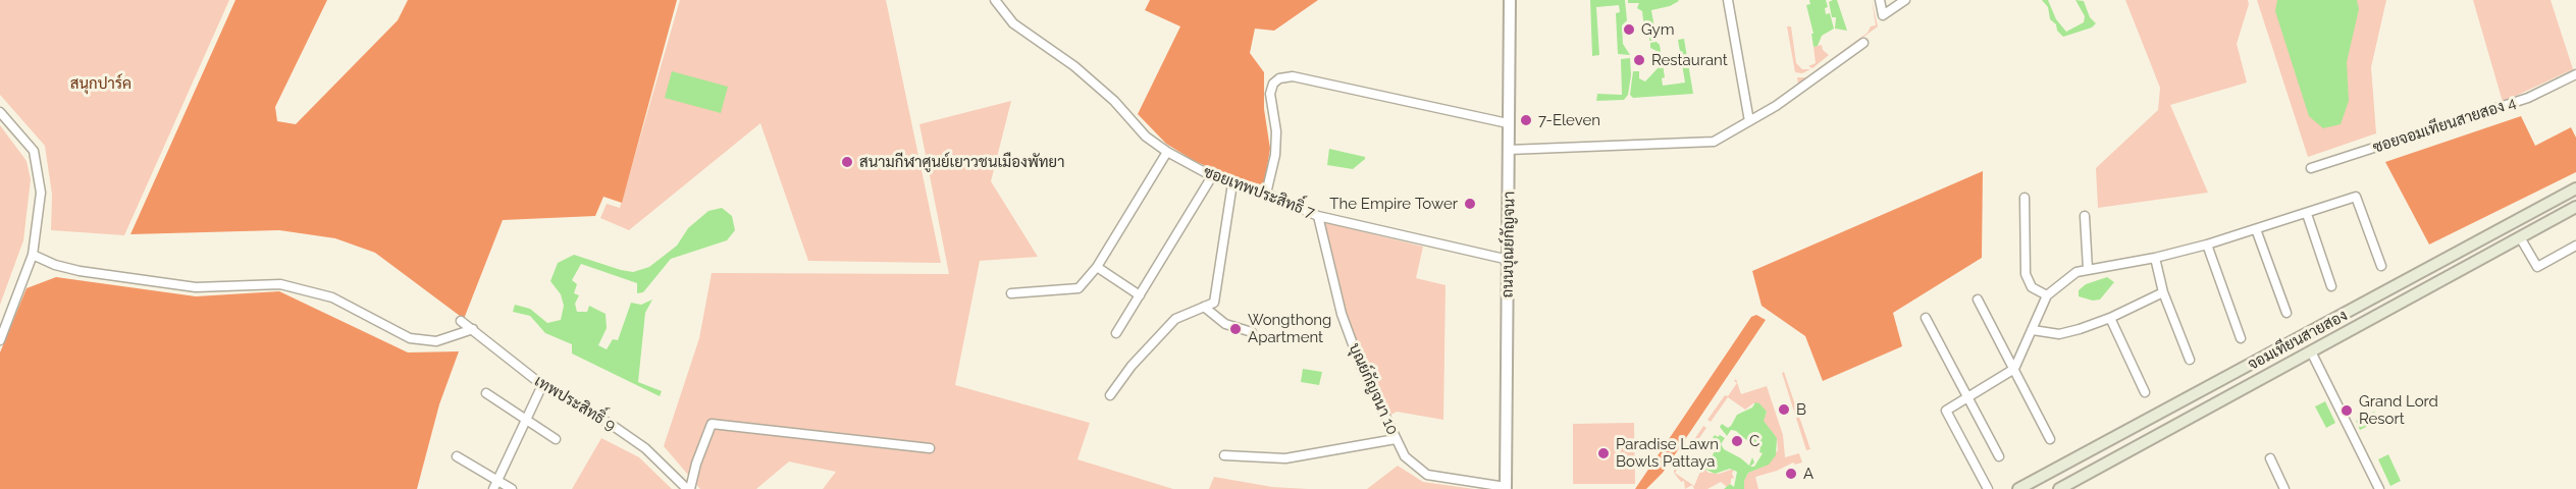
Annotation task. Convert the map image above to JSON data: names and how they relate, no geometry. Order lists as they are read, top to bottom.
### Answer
{
  "streets": {
    "main road": ["จอมเทียนสายสอง"],
    "street": [
      "ซอยจอมเทียนสายสอง 4",
      "ซอยเทพประสิทธิ์ 7",
      "ถนนบุณย์กัญจนา",
      "บุณย์กัญจนา 10",
      "เทพประสิทธิ์ 9"
    ]
  },
  "crossings": [
    ["ซอยเทพประสิทธิ์ 7", "ถนนบุณย์กัญจนา"],
    ["ซอยเทพประสิทธิ์ 7", "บุณย์กัญจนา 10"],
    ["ถนนบุณย์กัญจนา", "บุณย์กัญจนา 10"]
  ],
  "parks": ["สนุกปาร์ค"],
  "places": [
    "Gym",
    "Restaurant",
    "7-Eleven",
    "สนามกีฬาศูนย์เยาวชนเมืองพัทยา",
    "The Empire Tower",
    "Wongthong Apartment",
    "B",
    "Grand Lord Resort",
    "C",
    "Paradise Lawn Bowls Pattaya",
    "A"
  ]
}
